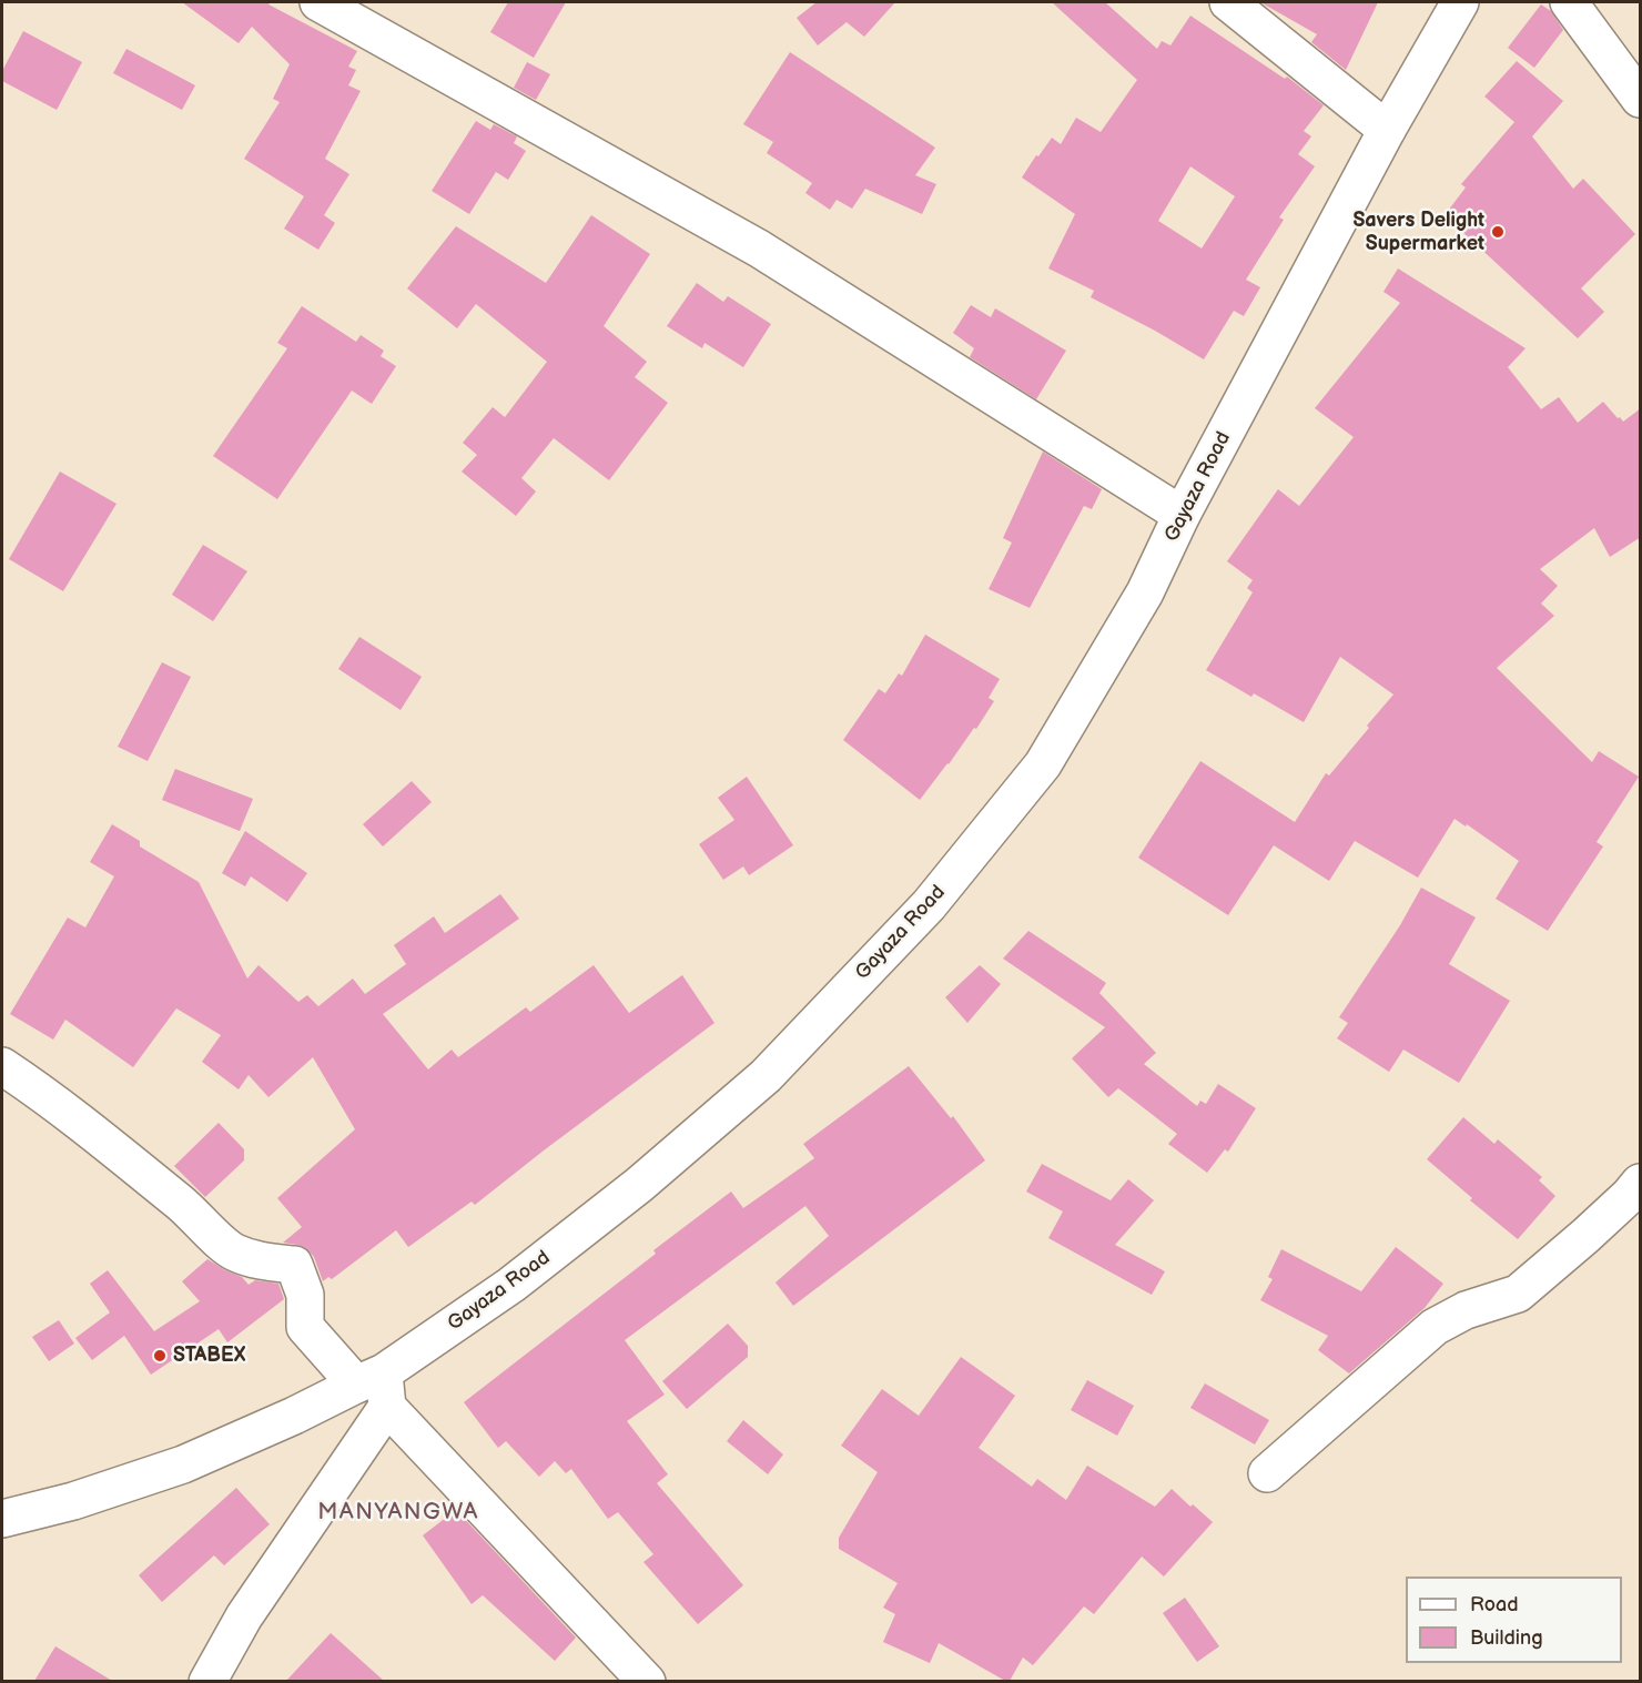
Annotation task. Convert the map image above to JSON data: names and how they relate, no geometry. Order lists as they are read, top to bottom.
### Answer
{
  "streets": {
    "street": ["Gayaza Road"]
  },
  "districts": ["MANYANGWA"],
  "places": ["Savers Delight Supermarket", "STABEX"],
  "legend": ["Road", "Building"]
}
